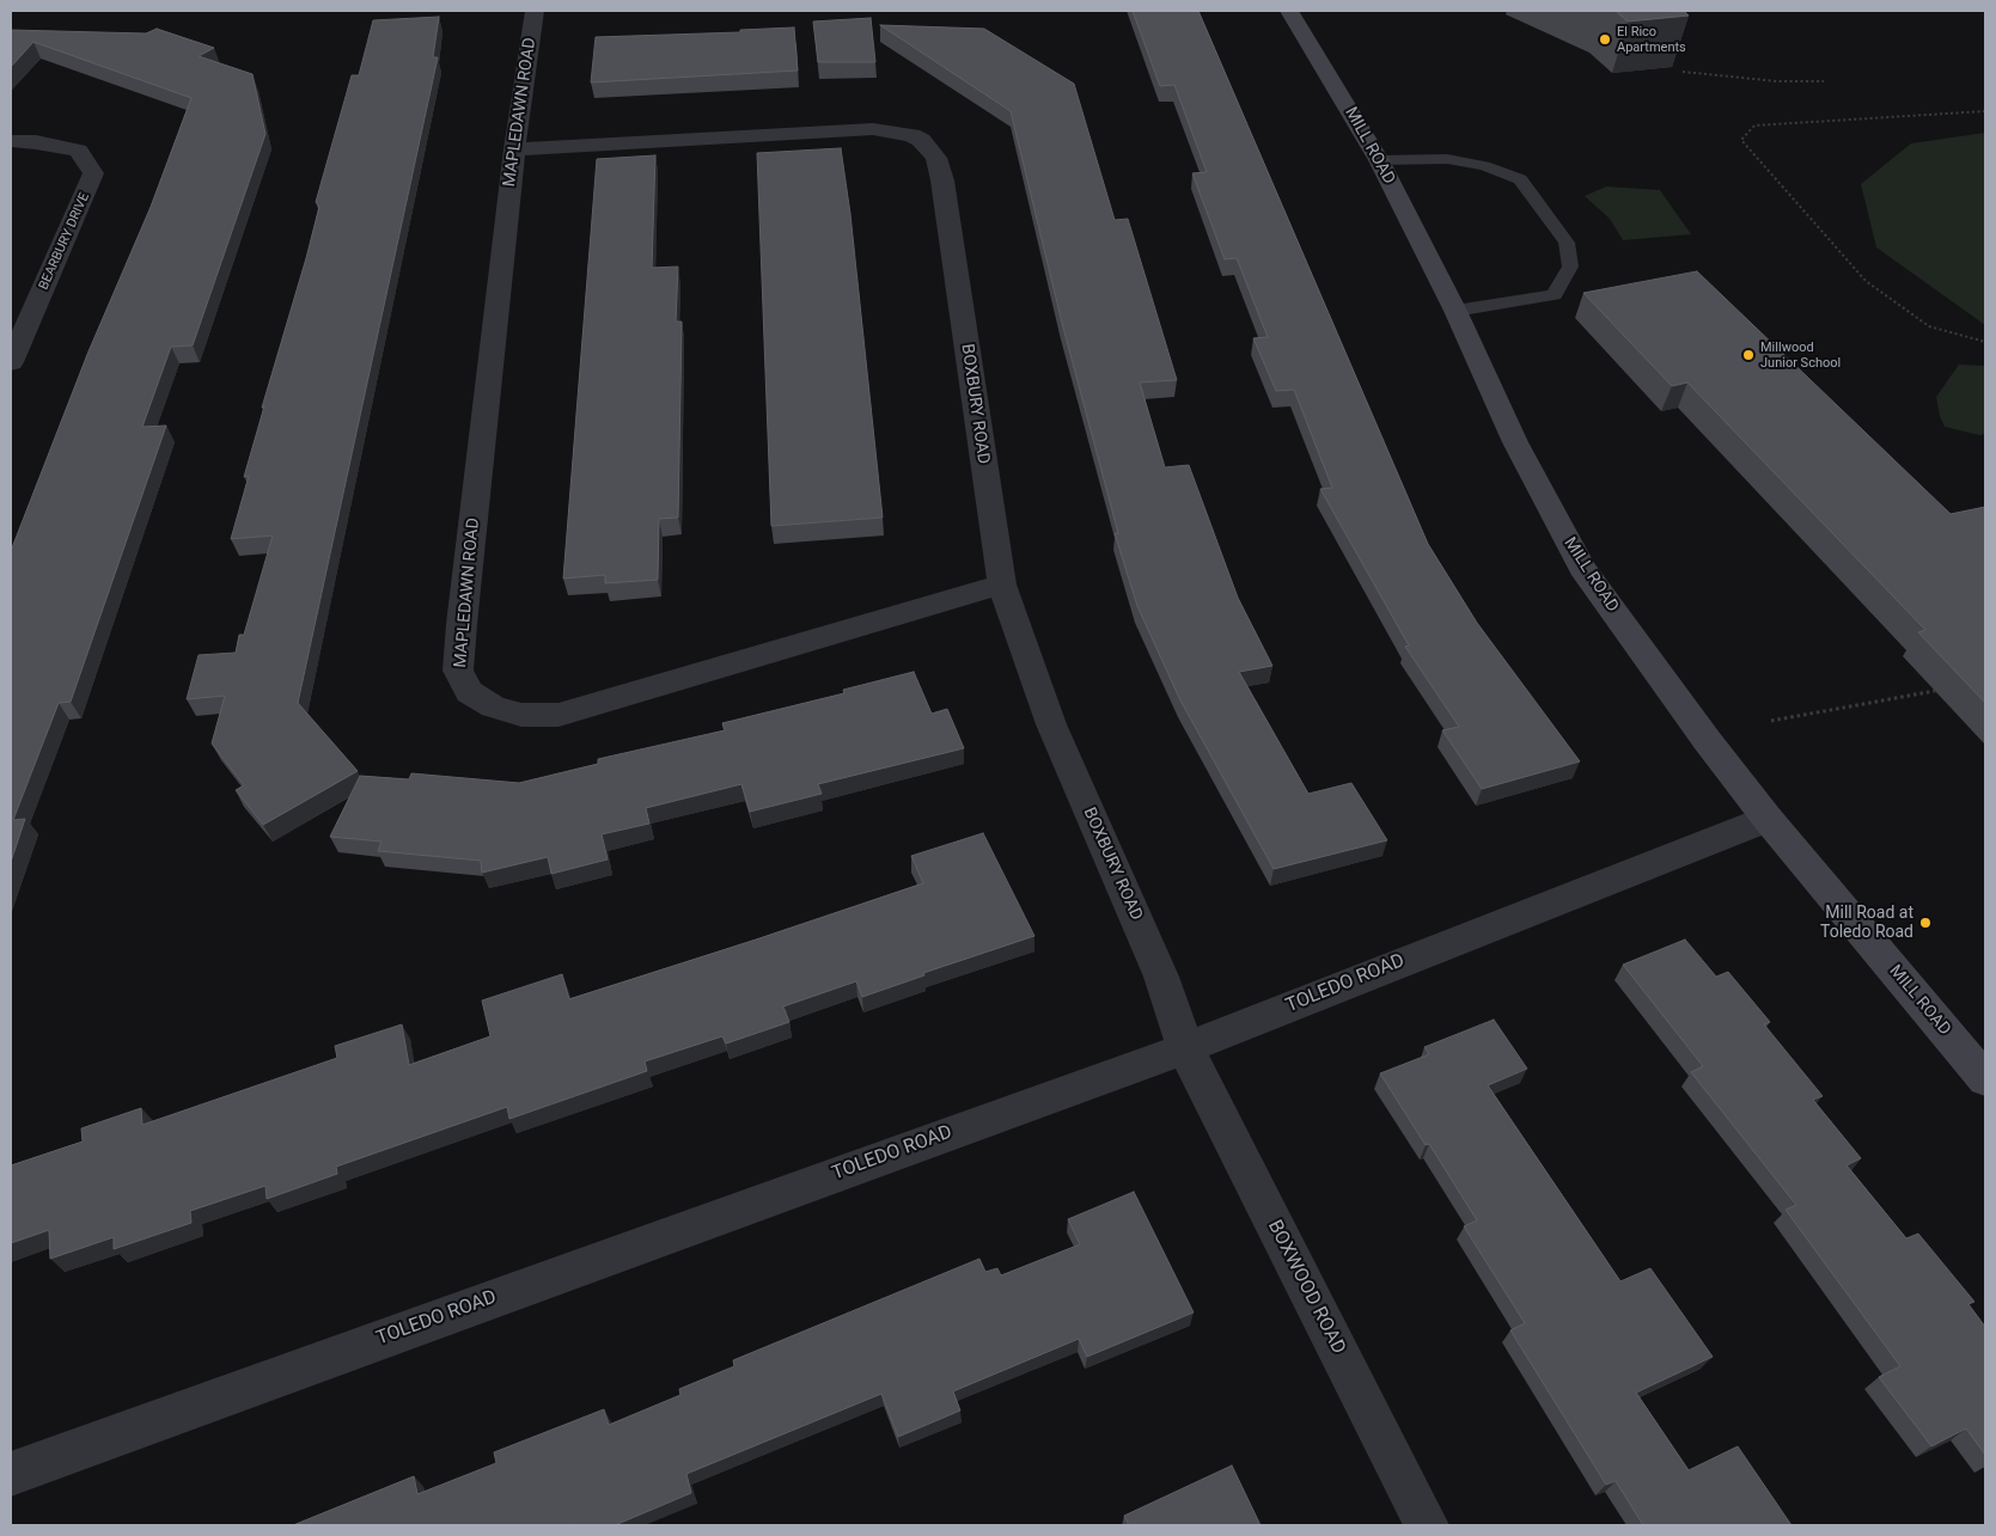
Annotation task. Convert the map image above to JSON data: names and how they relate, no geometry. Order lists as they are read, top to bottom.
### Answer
{
  "streets": {
    "street": [
      "MAPLEDAWN ROAD",
      "MILL ROAD",
      "BEARBURY DRIVE",
      "BOXBURY ROAD",
      "TOLEDO ROAD",
      "BOXWOOD ROAD"
    ]
  },
  "crossings": [
    ["MAPLEDAWN ROAD", "BOXBURY ROAD"],
    ["MILL ROAD", "TOLEDO ROAD"],
    ["BOXBURY ROAD", "TOLEDO ROAD"],
    ["BOXBURY ROAD", "BOXWOOD ROAD"],
    ["TOLEDO ROAD", "BOXWOOD ROAD"]
  ],
  "places": ["El Rico Apartments", "Millwood Junior School", "Mill Road at Toledo Road"]
}
